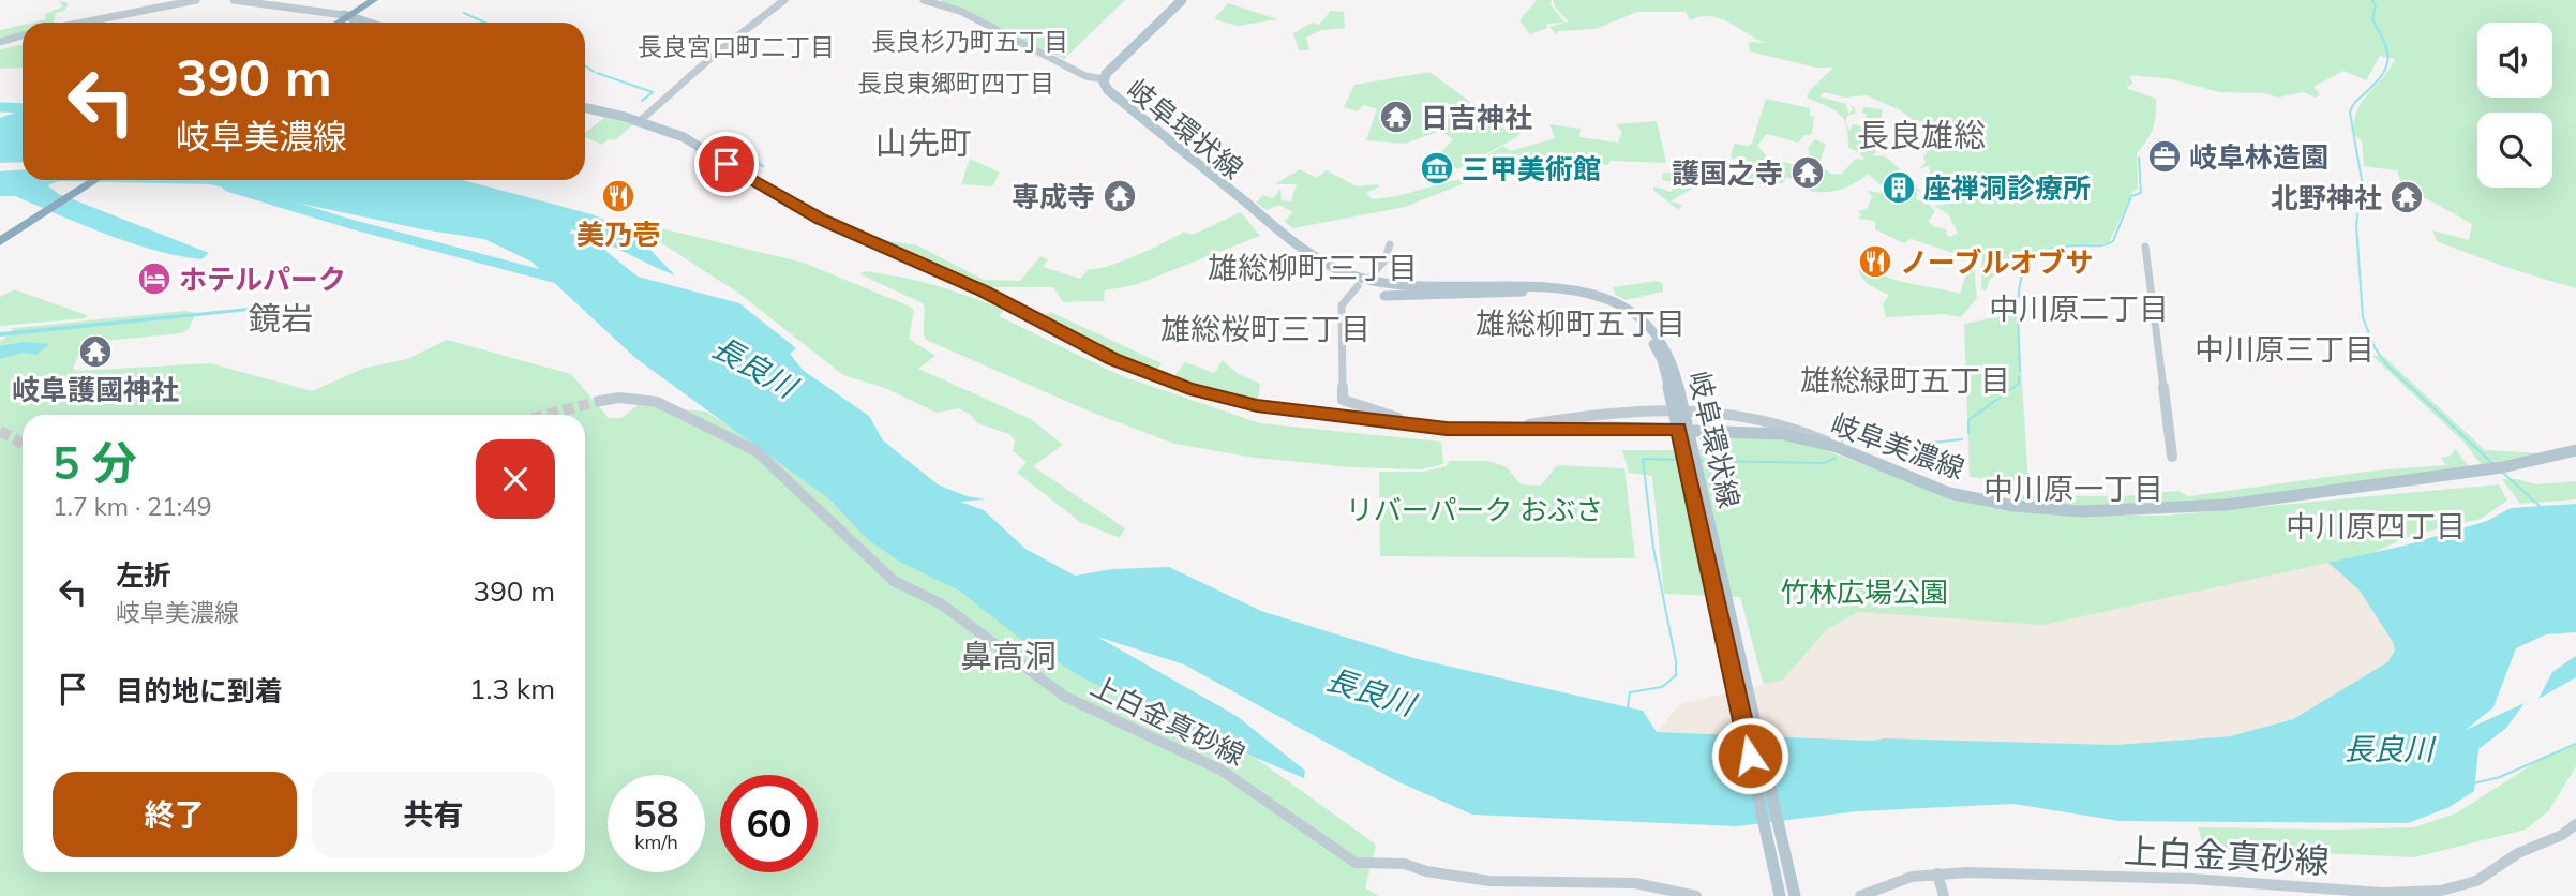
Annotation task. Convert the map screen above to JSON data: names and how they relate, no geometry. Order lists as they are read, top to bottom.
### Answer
{
  "streets": {
    "main road": ["岐阜環状線", "岐阜美濃線"],
    "street": ["上白金真砂線"]
  },
  "crossings": [
    ["岐阜環状線", "岐阜美濃線"]
  ],
  "districts": [
    "長良杉乃町五丁目",
    "長良宮口町二丁目",
    "長良東郷町四丁目",
    "長良雄総",
    "山先町",
    "雄総柳町三丁目",
    "中川原二丁目",
    "鏡岩",
    "雄総柳町五丁目",
    "雄総桜町三丁目",
    "中川原三丁目",
    "雄総緑町五丁目",
    "中川原一丁目",
    "中川原四丁目",
    "鼻高洞"
  ],
  "water": ["長良川"],
  "parks": ["リバーパーク おぶさ", "竹林広場公園"],
  "places": {
    "temple": [
      "日吉神社",
      "護国之寺",
      "専成寺",
      "北野神社",
      "岐阜護國神社"
    ],
    "office": ["岐阜林造園"],
    "museum": ["三甲美術館"],
    "building": ["座禅洞診療所"],
    "restaurant": ["美乃壱", "ノーブルオブサ"],
    "hotel": ["ホテルパーク"]
  },
  "page": {
    "turn": ["390 m", "岐阜美濃線"],
    "heading": ["5 分", "1.7 km · 21:49"],
    "list": [
      {
        "name": "左折",
        "note": "岐阜美濃線",
        "value": "390 m"
      },
      {
        "name": "目的地に到着",
        "value": "1.3 km"
      }
    ],
    "buttons": ["終了", "共有"],
    "speed": "58 km/h",
    "limit": "60"
  }
}
